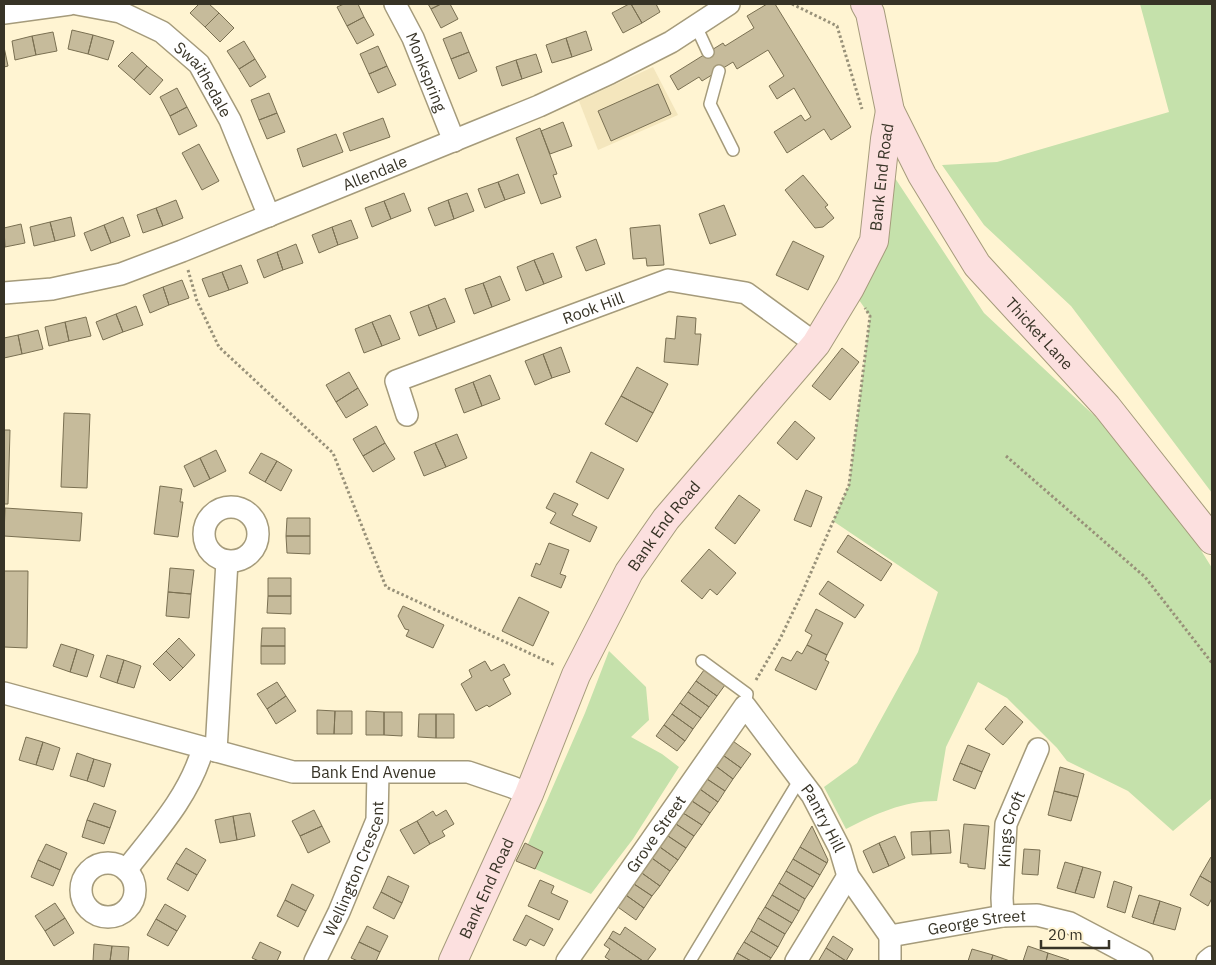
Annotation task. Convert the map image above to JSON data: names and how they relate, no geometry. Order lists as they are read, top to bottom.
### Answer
{
  "streets": {
    "street": [
      "Monkspring",
      "Swaithedale",
      "Allendale",
      "Bank End Road",
      "Rook Hill",
      "Thicket Lane",
      "Bank End Avenue",
      "Pantry Hill",
      "Kings Croft",
      "Grove Street",
      "Wellington Crescent",
      "George Street"
    ]
  },
  "crossings": [
    ["Monkspring", "Allendale"],
    ["Swaithedale", "Allendale"],
    ["Bank End Road", "Rook Hill"],
    ["Bank End Road", "Thicket Lane"],
    ["Bank End Road", "Bank End Avenue"],
    ["Bank End Avenue", "Wellington Crescent"],
    ["Pantry Hill", "Grove Street"],
    ["Pantry Hill", "George Street"],
    ["Kings Croft", "George Street"]
  ],
  "scale_bar": "20 m"
}
